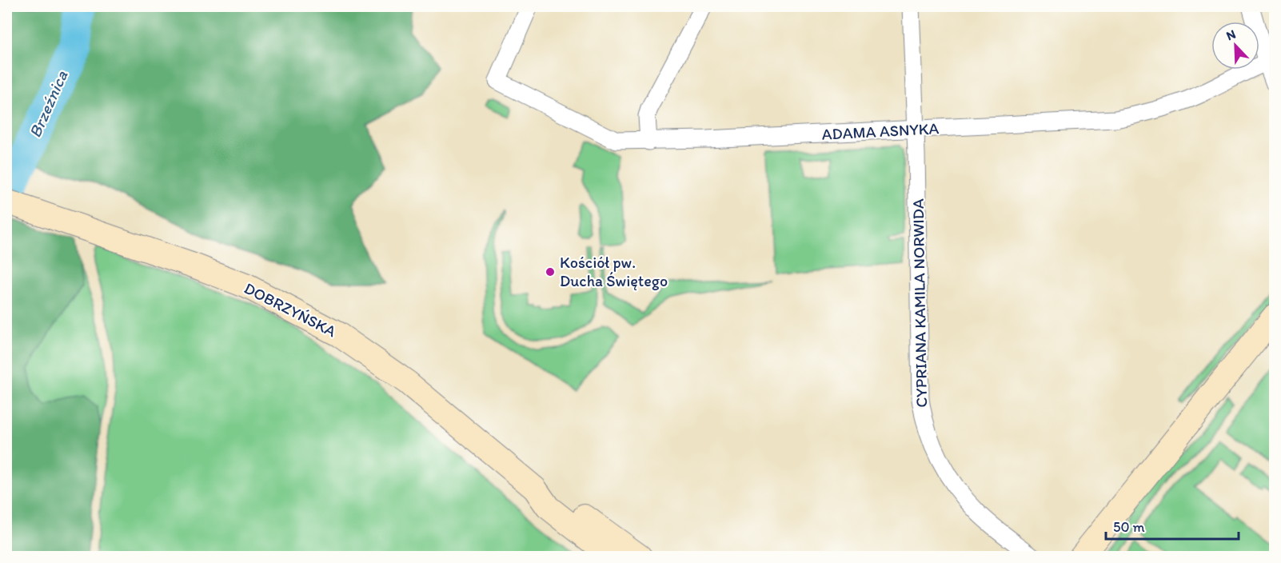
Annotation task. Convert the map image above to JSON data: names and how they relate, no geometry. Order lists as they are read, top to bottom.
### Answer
{
  "streets": {
    "main road": ["DOBRZYŃSKA"],
    "street": ["ADAMA ASNYKA", "CYPRIANA KAMILA NORWIDA"]
  },
  "crossings": [
    ["ADAMA ASNYKA", "CYPRIANA KAMILA NORWIDA"]
  ],
  "water": ["Brzeźnica"],
  "places": ["Kościół pw. Ducha Świętego"],
  "scale_bar": "50 m",
  "north": "top left"
}
